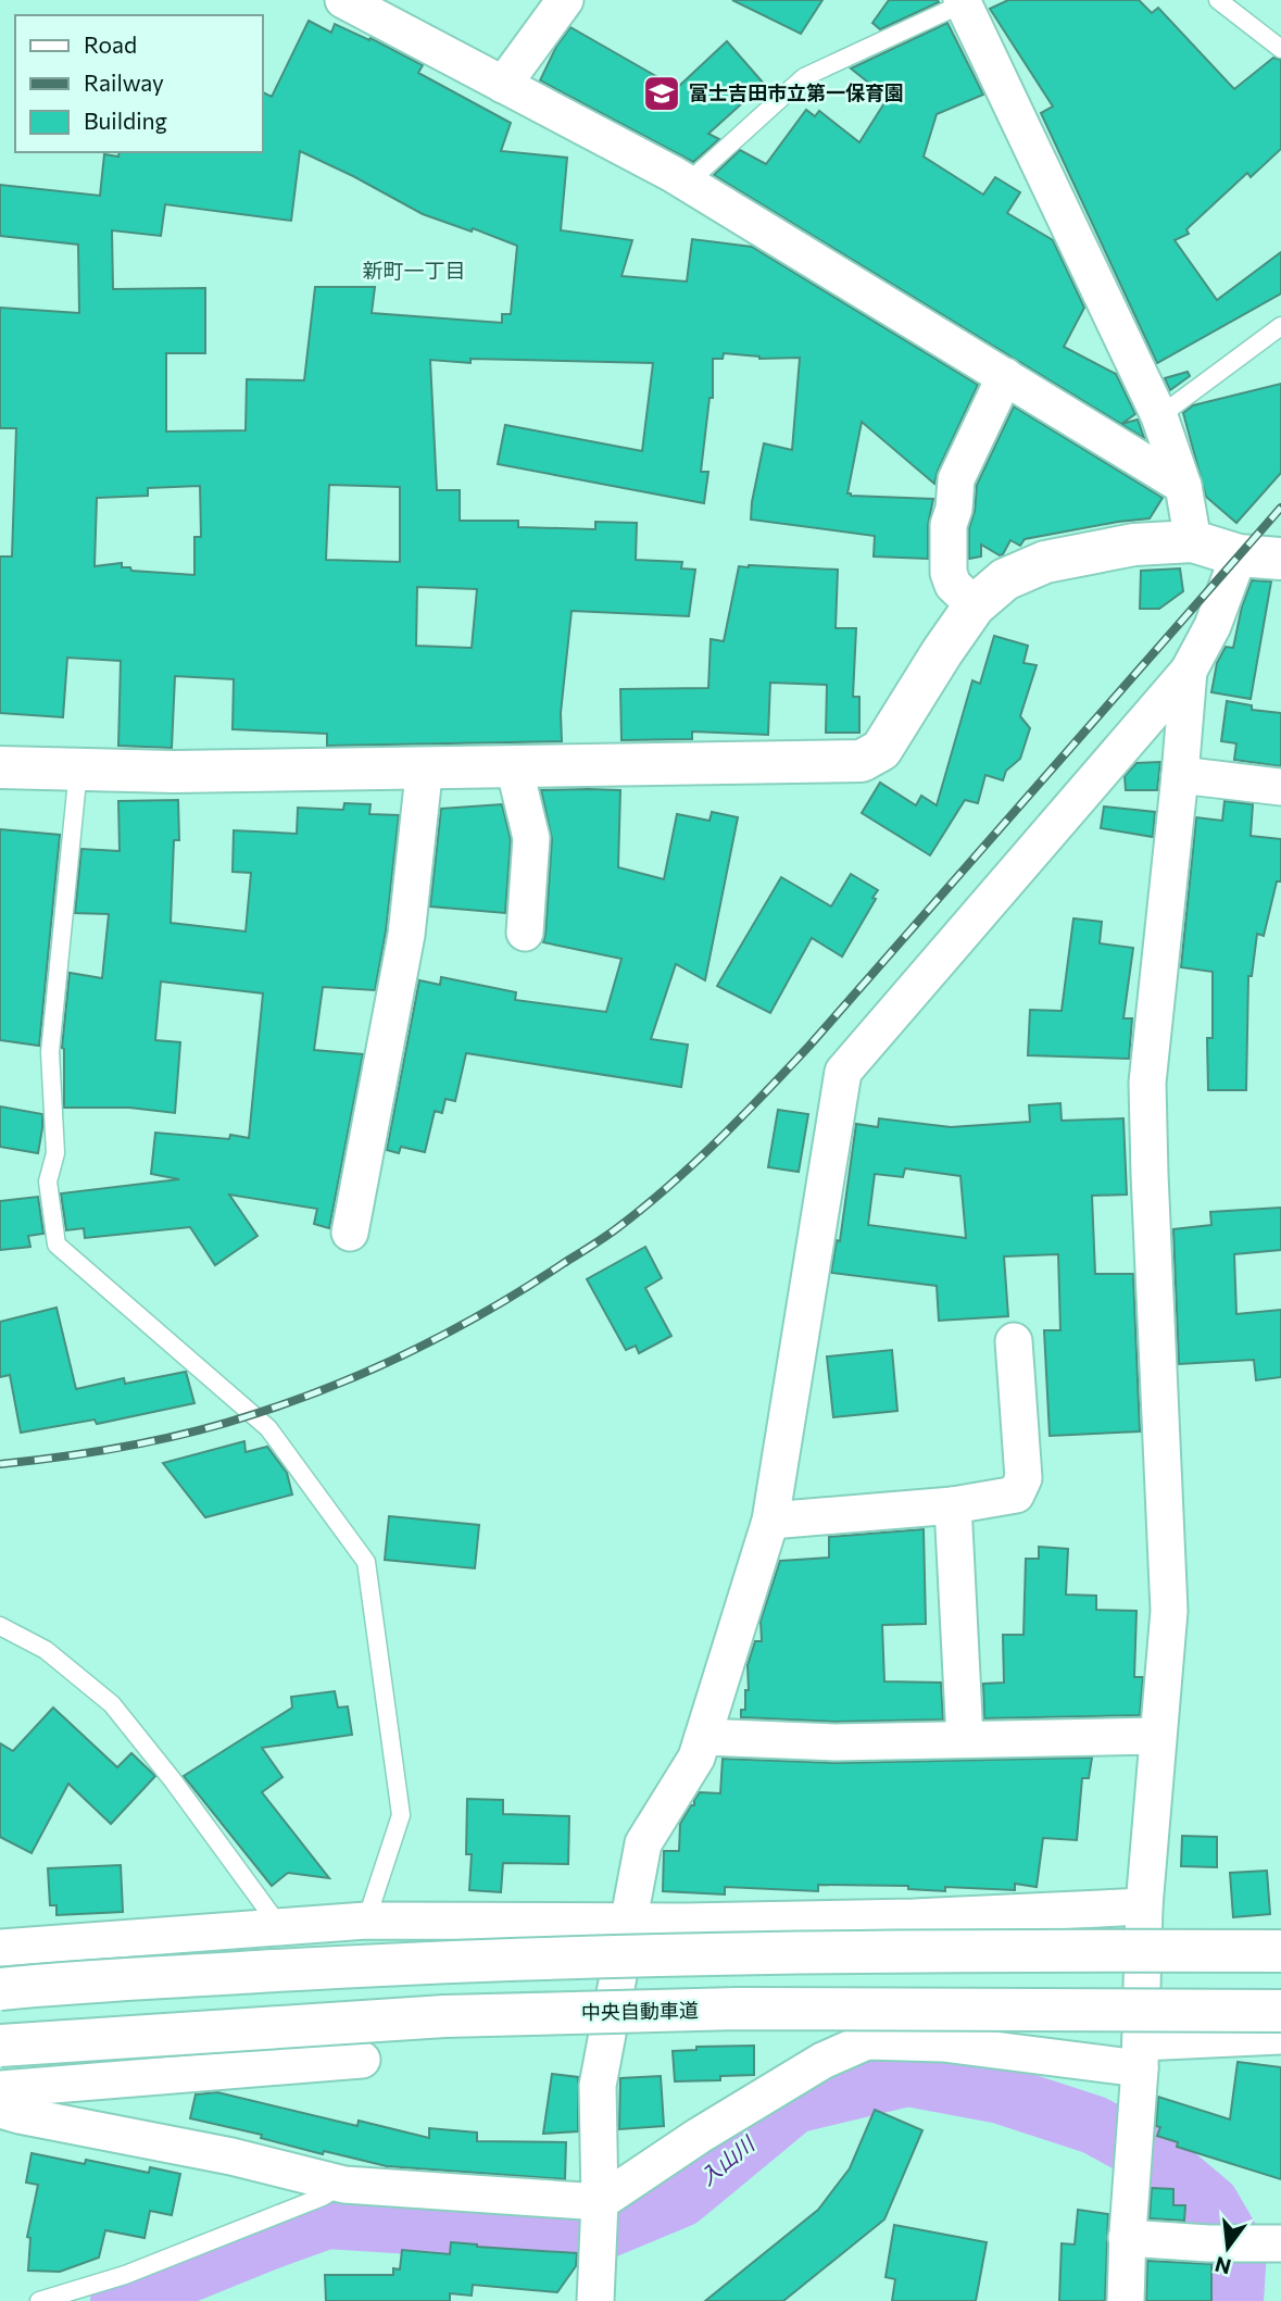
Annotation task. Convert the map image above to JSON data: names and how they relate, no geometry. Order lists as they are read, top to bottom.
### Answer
{
  "streets": {
    "main road": ["中央自動車道"]
  },
  "districts": ["新町一丁目"],
  "water": ["入山川"],
  "places": {
    "school or university": ["富士吉田市立第一保育園"]
  },
  "legend": ["Road", "Railway", "Building"],
  "north": "bottom"
}
